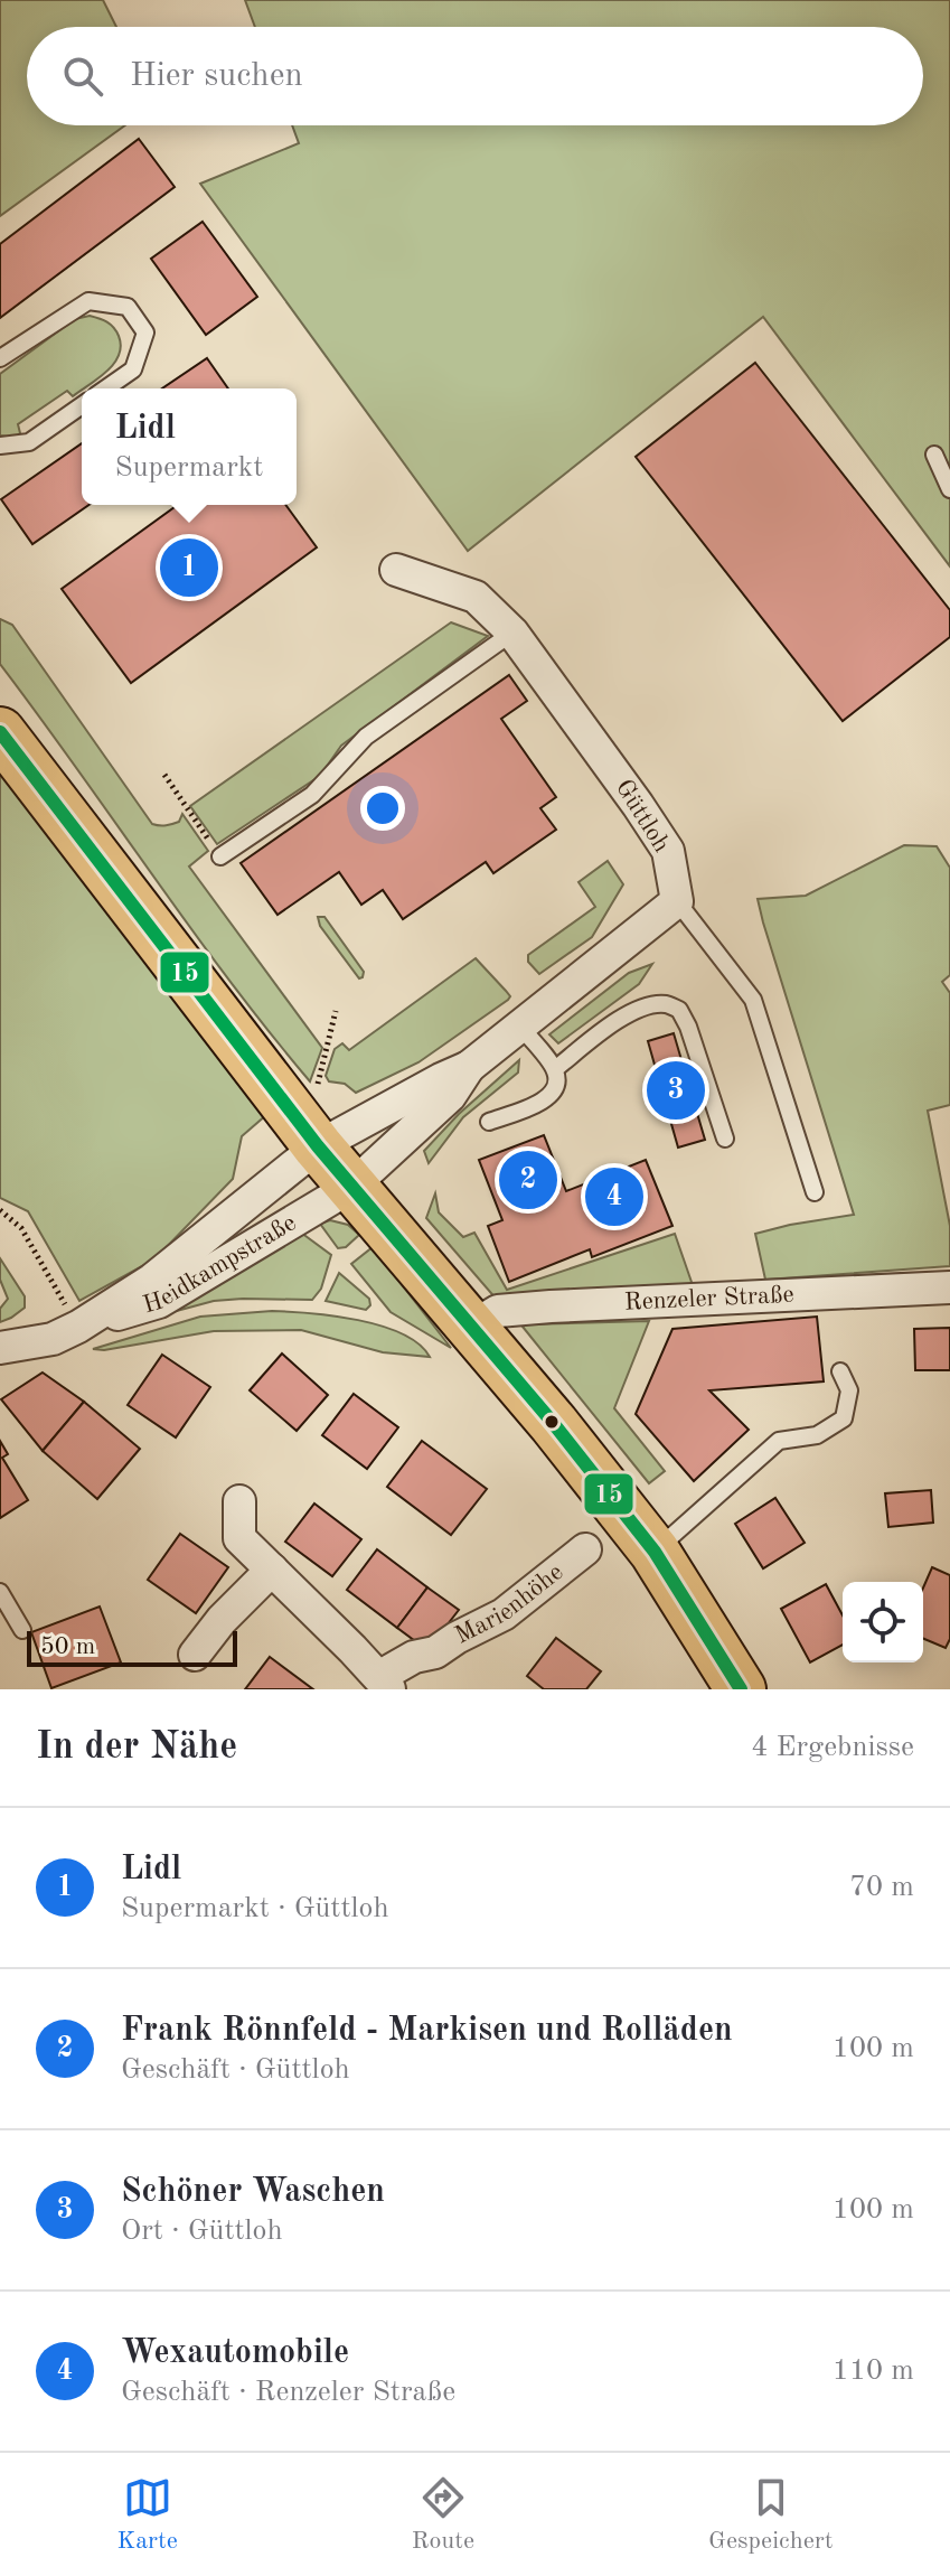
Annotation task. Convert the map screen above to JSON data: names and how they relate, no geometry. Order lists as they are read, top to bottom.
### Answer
{
  "streets": {
    "street": [
      "Güttloh",
      "Heidkampstraße",
      "Renzeler Straße",
      "Marienhöhe"
    ]
  },
  "lines": ["transit line 15"],
  "scale_bar": "50 m",
  "page": {
    "search": "Hier suchen",
    "popup": ["Lidl", "Supermarkt"],
    "pins": [
      "1",
      "3",
      "2",
      "4"
    ],
    "scale": "50 m",
    "heading": ["In der Nähe", "4 Ergebnisse"],
    "list": [
      {
        "mark": "1",
        "name": "Lidl",
        "note": "Supermarkt · Güttloh",
        "value": "70 m"
      },
      {
        "mark": "2",
        "name": "Frank Rönnfeld - Markisen und Rolläden",
        "note": "Geschäft · Güttloh",
        "value": "100 m"
      },
      {
        "mark": "3",
        "name": "Schöner Waschen",
        "note": "Ort · Güttloh",
        "value": "100 m"
      },
      {
        "mark": "4",
        "name": "Wexautomobile",
        "note": "Geschäft · Renzeler Straße",
        "value": "110 m"
      }
    ],
    "nav": ["Karte", "Route", "Gespeichert"]
  }
}
